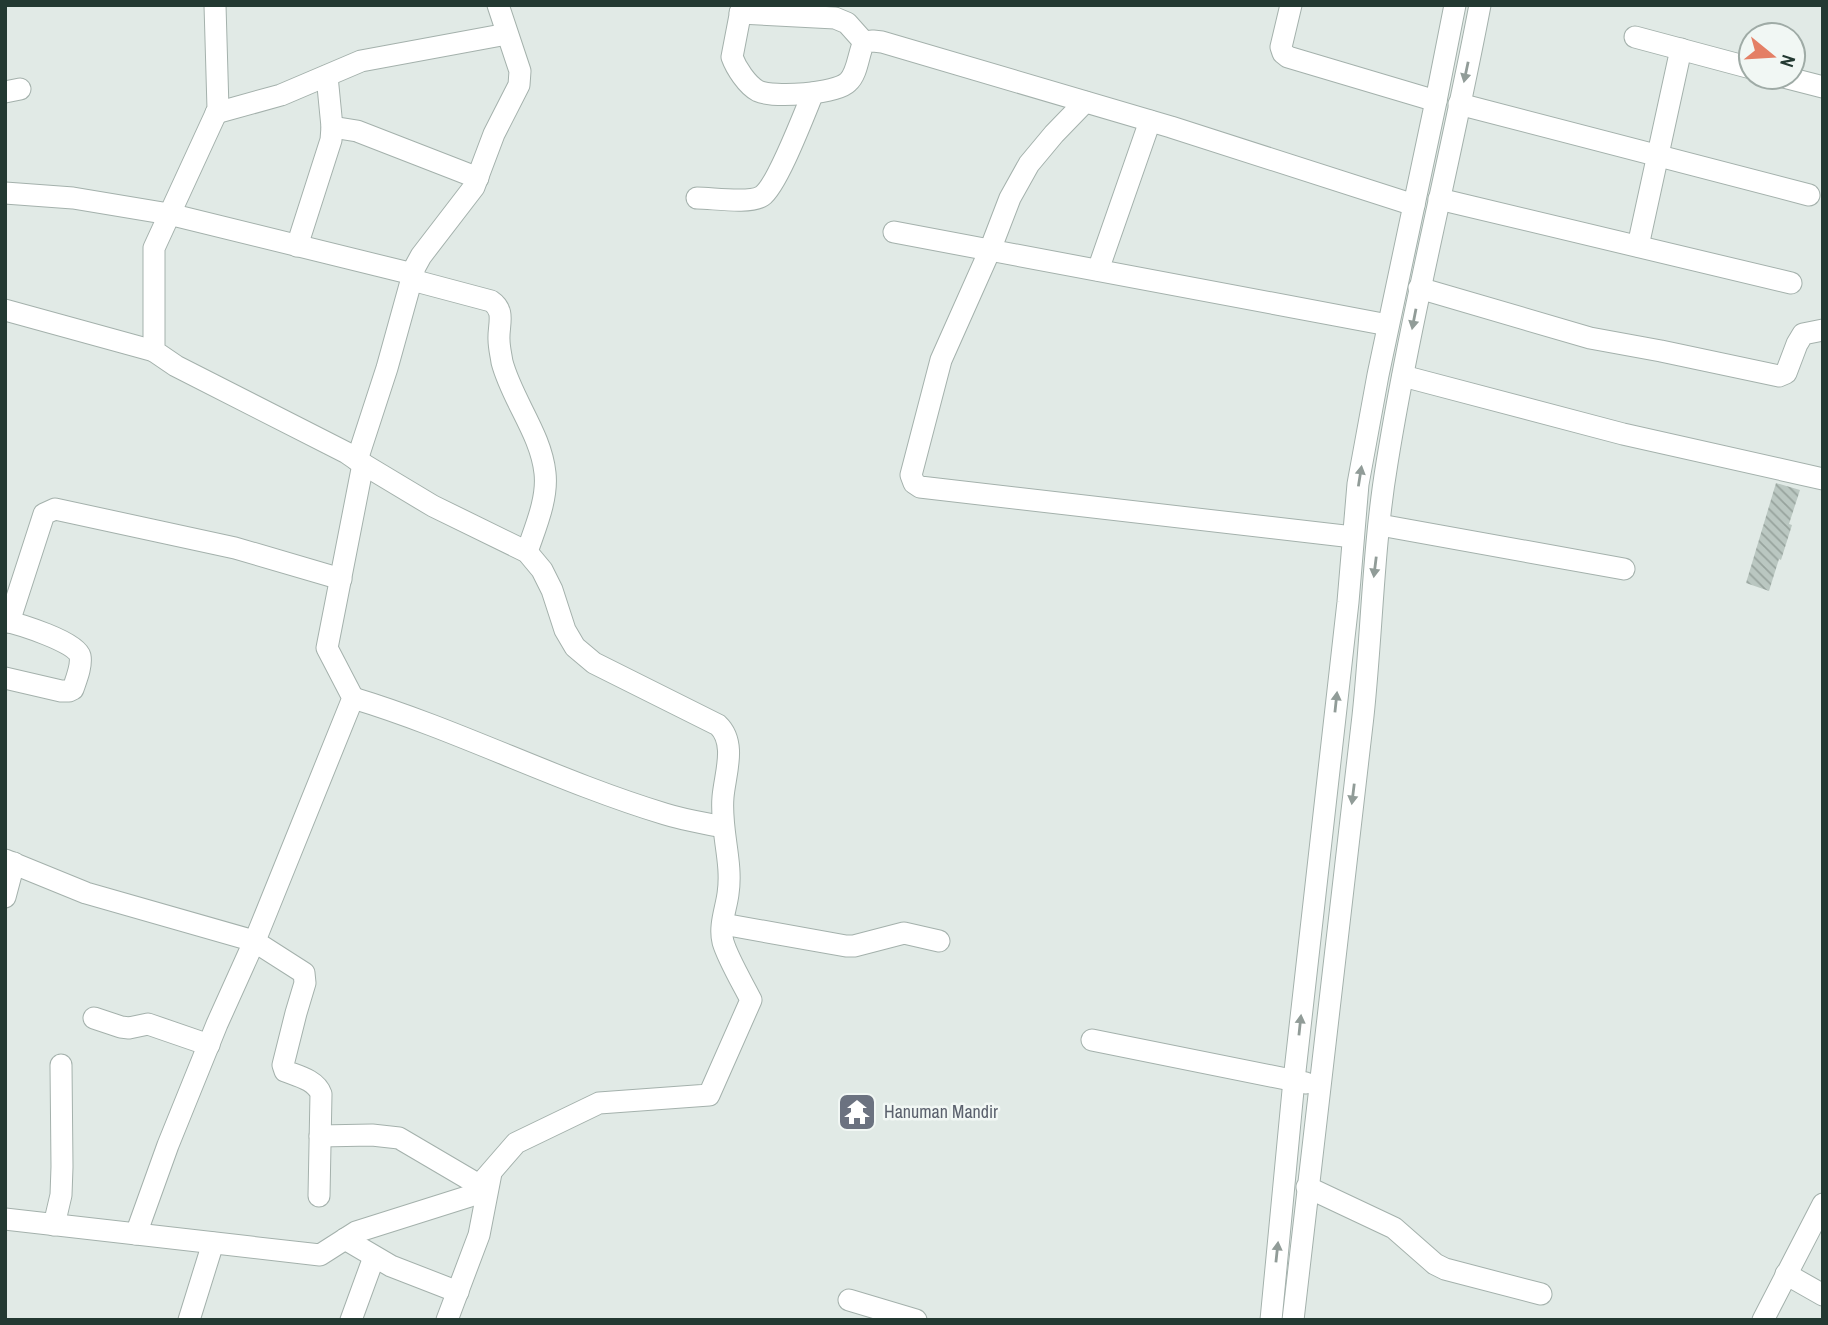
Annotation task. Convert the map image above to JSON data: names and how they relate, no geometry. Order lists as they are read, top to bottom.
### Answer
{
  "places": {
    "temple": ["Hanuman Mandir"]
  },
  "north": "right"
}
